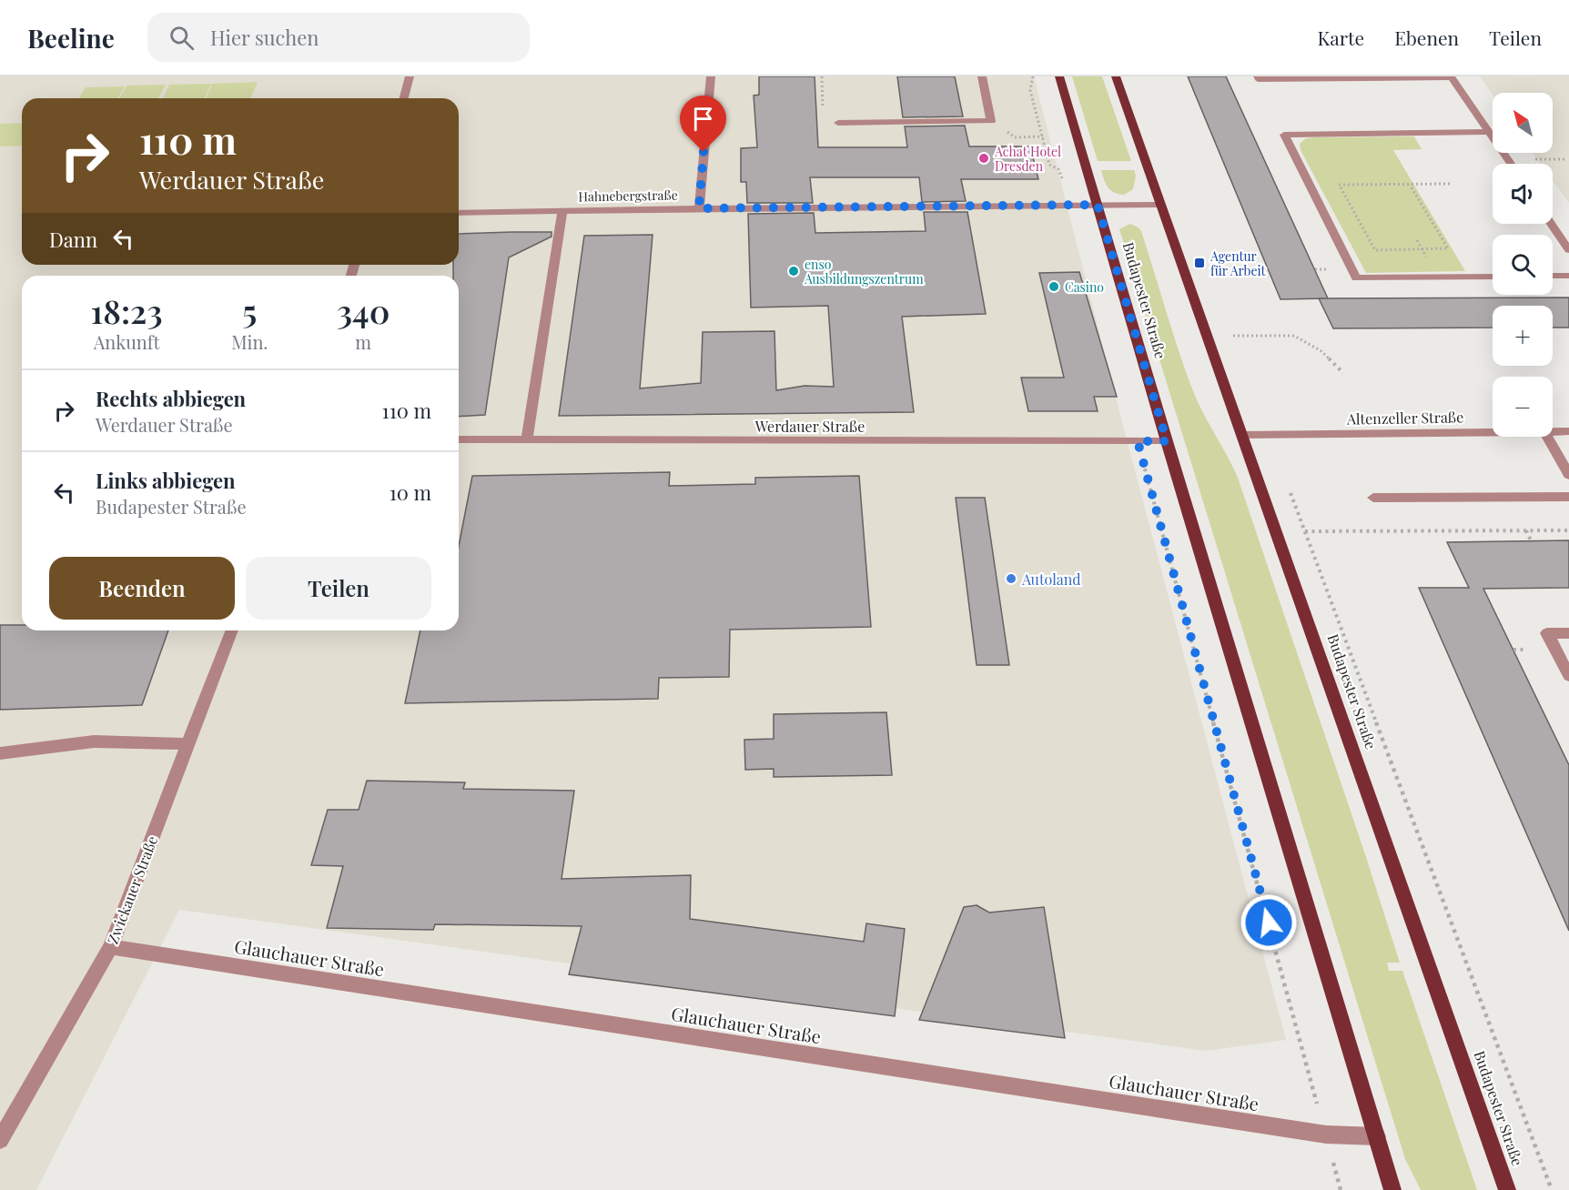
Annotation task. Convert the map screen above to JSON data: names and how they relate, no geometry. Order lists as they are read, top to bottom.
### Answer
{
  "streets": {
    "main road": ["Budapester Straße"],
    "street": [
      "Hahnebergstraße",
      "Altenzeller Straße",
      "Werdauer Straße",
      "Zwickauer Straße",
      "Glauchauer Straße"
    ]
  },
  "crossings": [
    ["Hahnebergstraße", "Budapester Straße"],
    ["Budapester Straße", "Altenzeller Straße"],
    ["Budapester Straße", "Werdauer Straße"],
    ["Budapester Straße", "Glauchauer Straße"],
    ["Zwickauer Straße", "Glauchauer Straße"]
  ],
  "places": {
    "other": [
      "Achat Hotel Dresden",
      "enso Ausbildungszentrum",
      "Casino",
      "Autoland"
    ],
    "transit": ["Agentur für Arbeit"]
  },
  "north": "top left",
  "page": {
    "header": "Beeline",
    "search": "Hier suchen",
    "nav": ["Karte", "Ebenen", "Teilen"],
    "map_buttons": ["+", "−"],
    "turn": ["110 m", "Werdauer Straße"],
    "then": "Dann",
    "eta": [
      "18:23",
      "Ankunft",
      "5",
      "Min.",
      "340",
      "m"
    ],
    "list": [
      {
        "name": "Rechts abbiegen",
        "note": "Werdauer Straße",
        "value": "110 m"
      },
      {
        "name": "Links abbiegen",
        "note": "Budapester Straße",
        "value": "10 m"
      }
    ],
    "buttons": ["Beenden", "Teilen"]
  }
}
